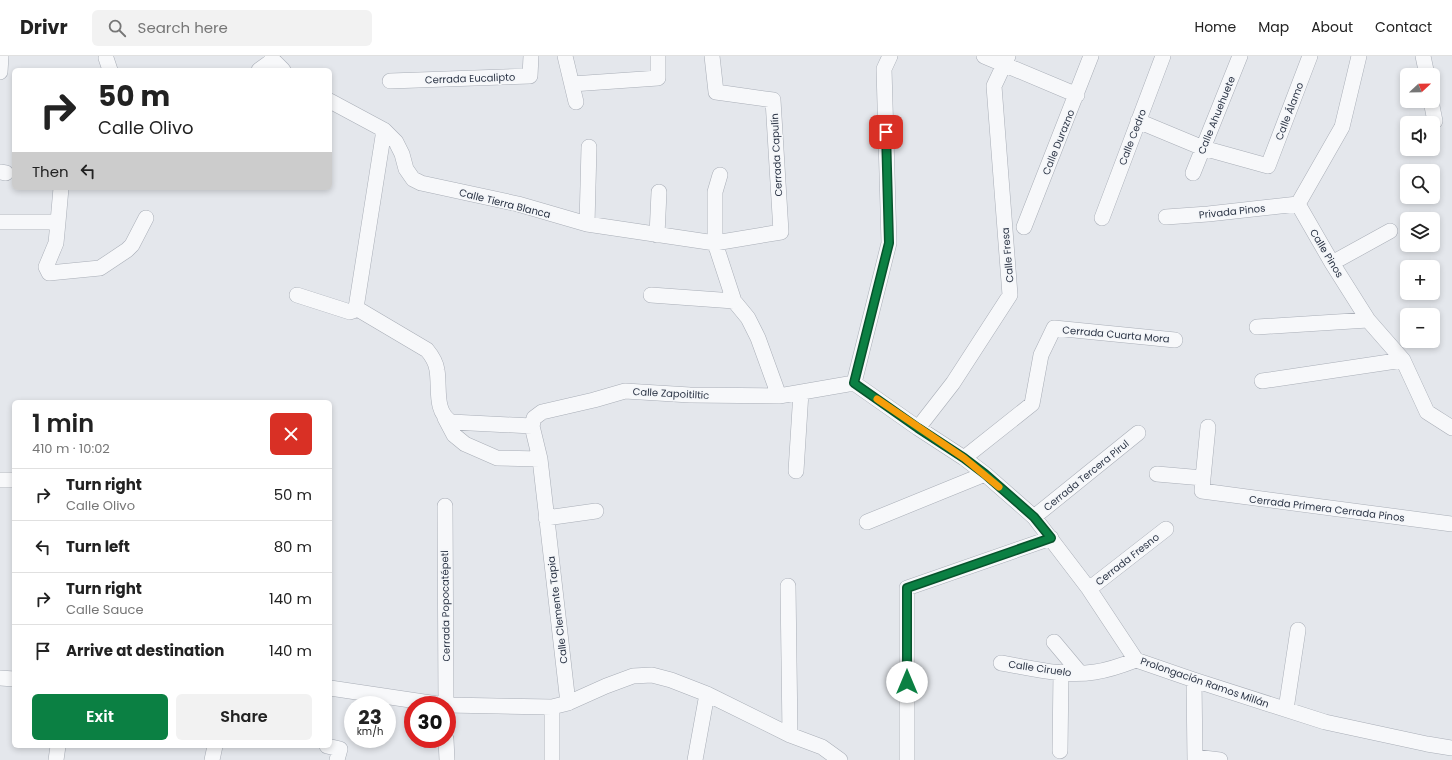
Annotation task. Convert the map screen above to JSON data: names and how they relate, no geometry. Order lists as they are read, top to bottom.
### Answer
{
  "streets": {
    "street": [
      "Cerrada Eucalipto",
      "Calle Álamo",
      "Calle Ahuehuete",
      "Calle Cedro",
      "Calle Durazno",
      "Cerrada Capulín",
      "Calle Tierra Blanca",
      "Privada Pinos",
      "Calle Pinos",
      "Calle Fresa",
      "Cerrada Cuarta Mora",
      "Calle Zapoitiltic",
      "Cerrada Tercera Pirul",
      "Cerrada Primera Cerrada Pinos",
      "Cerrada Fresno",
      "Cerrada Popocatépetl",
      "Calle Clemente Tapia",
      "Calle Ciruelo",
      "Prolongación Ramos Millán"
    ]
  },
  "crossings": [
    ["Calle Álamo", "Calle Ahuehuete"],
    ["Cerrada Capulín", "Calle Tierra Blanca"],
    ["Privada Pinos", "Calle Pinos"],
    ["Calle Fresa", "Prolongación Ramos Millán"],
    ["Cerrada Cuarta Mora", "Prolongación Ramos Millán"],
    ["Calle Zapoitiltic", "Prolongación Ramos Millán"],
    ["Cerrada Tercera Pirul", "Prolongación Ramos Millán"],
    ["Cerrada Fresno", "Prolongación Ramos Millán"],
    ["Calle Ciruelo", "Prolongación Ramos Millán"]
  ],
  "north": "right",
  "page": {
    "header": "Drivr",
    "search": "Search here",
    "nav": [
      "Home",
      "Map",
      "About",
      "Contact"
    ],
    "map_buttons": ["+", "−"],
    "turn": ["50 m", "Calle Olivo"],
    "then": "Then",
    "heading": ["1 min", "410 m · 10:02"],
    "list": [
      {
        "name": "Turn right",
        "note": "Calle Olivo",
        "value": "50 m"
      },
      {
        "name": "Turn left",
        "value": "80 m"
      },
      {
        "name": "Turn right",
        "note": "Calle Sauce",
        "value": "140 m"
      },
      {
        "name": "Arrive at destination",
        "value": "140 m"
      }
    ],
    "buttons": ["Exit", "Share"],
    "speed": "23 km/h",
    "limit": "30"
  }
}
